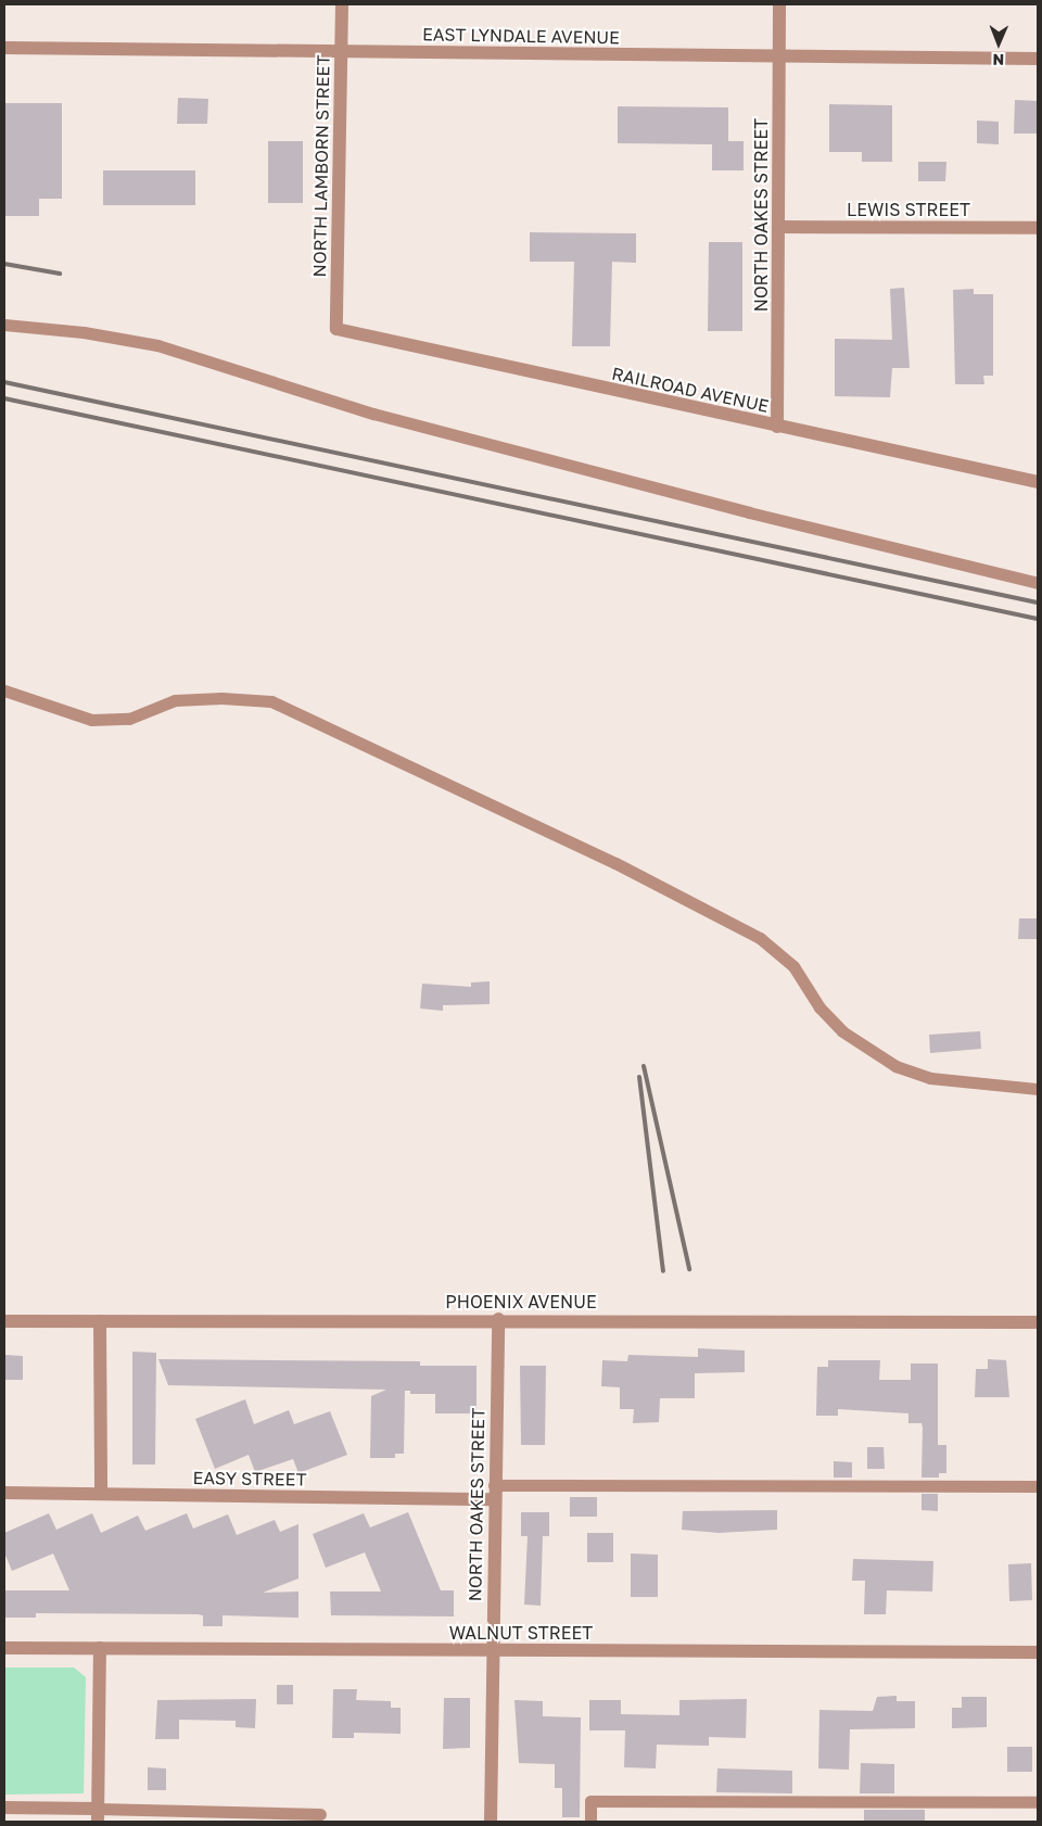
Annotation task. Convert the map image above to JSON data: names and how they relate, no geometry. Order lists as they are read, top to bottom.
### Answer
{
  "streets": {
    "street": [
      "EAST LYNDALE AVENUE",
      "NORTH LAMBORN STREET",
      "LEWIS STREET",
      "NORTH OAKES STREET",
      "RAILROAD AVENUE",
      "PHOENIX AVENUE",
      "EASY STREET",
      "WALNUT STREET"
    ]
  },
  "crossings": [
    ["EAST LYNDALE AVENUE", "NORTH LAMBORN STREET"],
    ["EAST LYNDALE AVENUE", "NORTH OAKES STREET"],
    ["NORTH LAMBORN STREET", "RAILROAD AVENUE"],
    ["LEWIS STREET", "NORTH OAKES STREET"],
    ["NORTH OAKES STREET", "RAILROAD AVENUE"],
    ["NORTH OAKES STREET", "PHOENIX AVENUE"],
    ["NORTH OAKES STREET", "EASY STREET"],
    ["NORTH OAKES STREET", "WALNUT STREET"]
  ],
  "north": "bottom"
}
